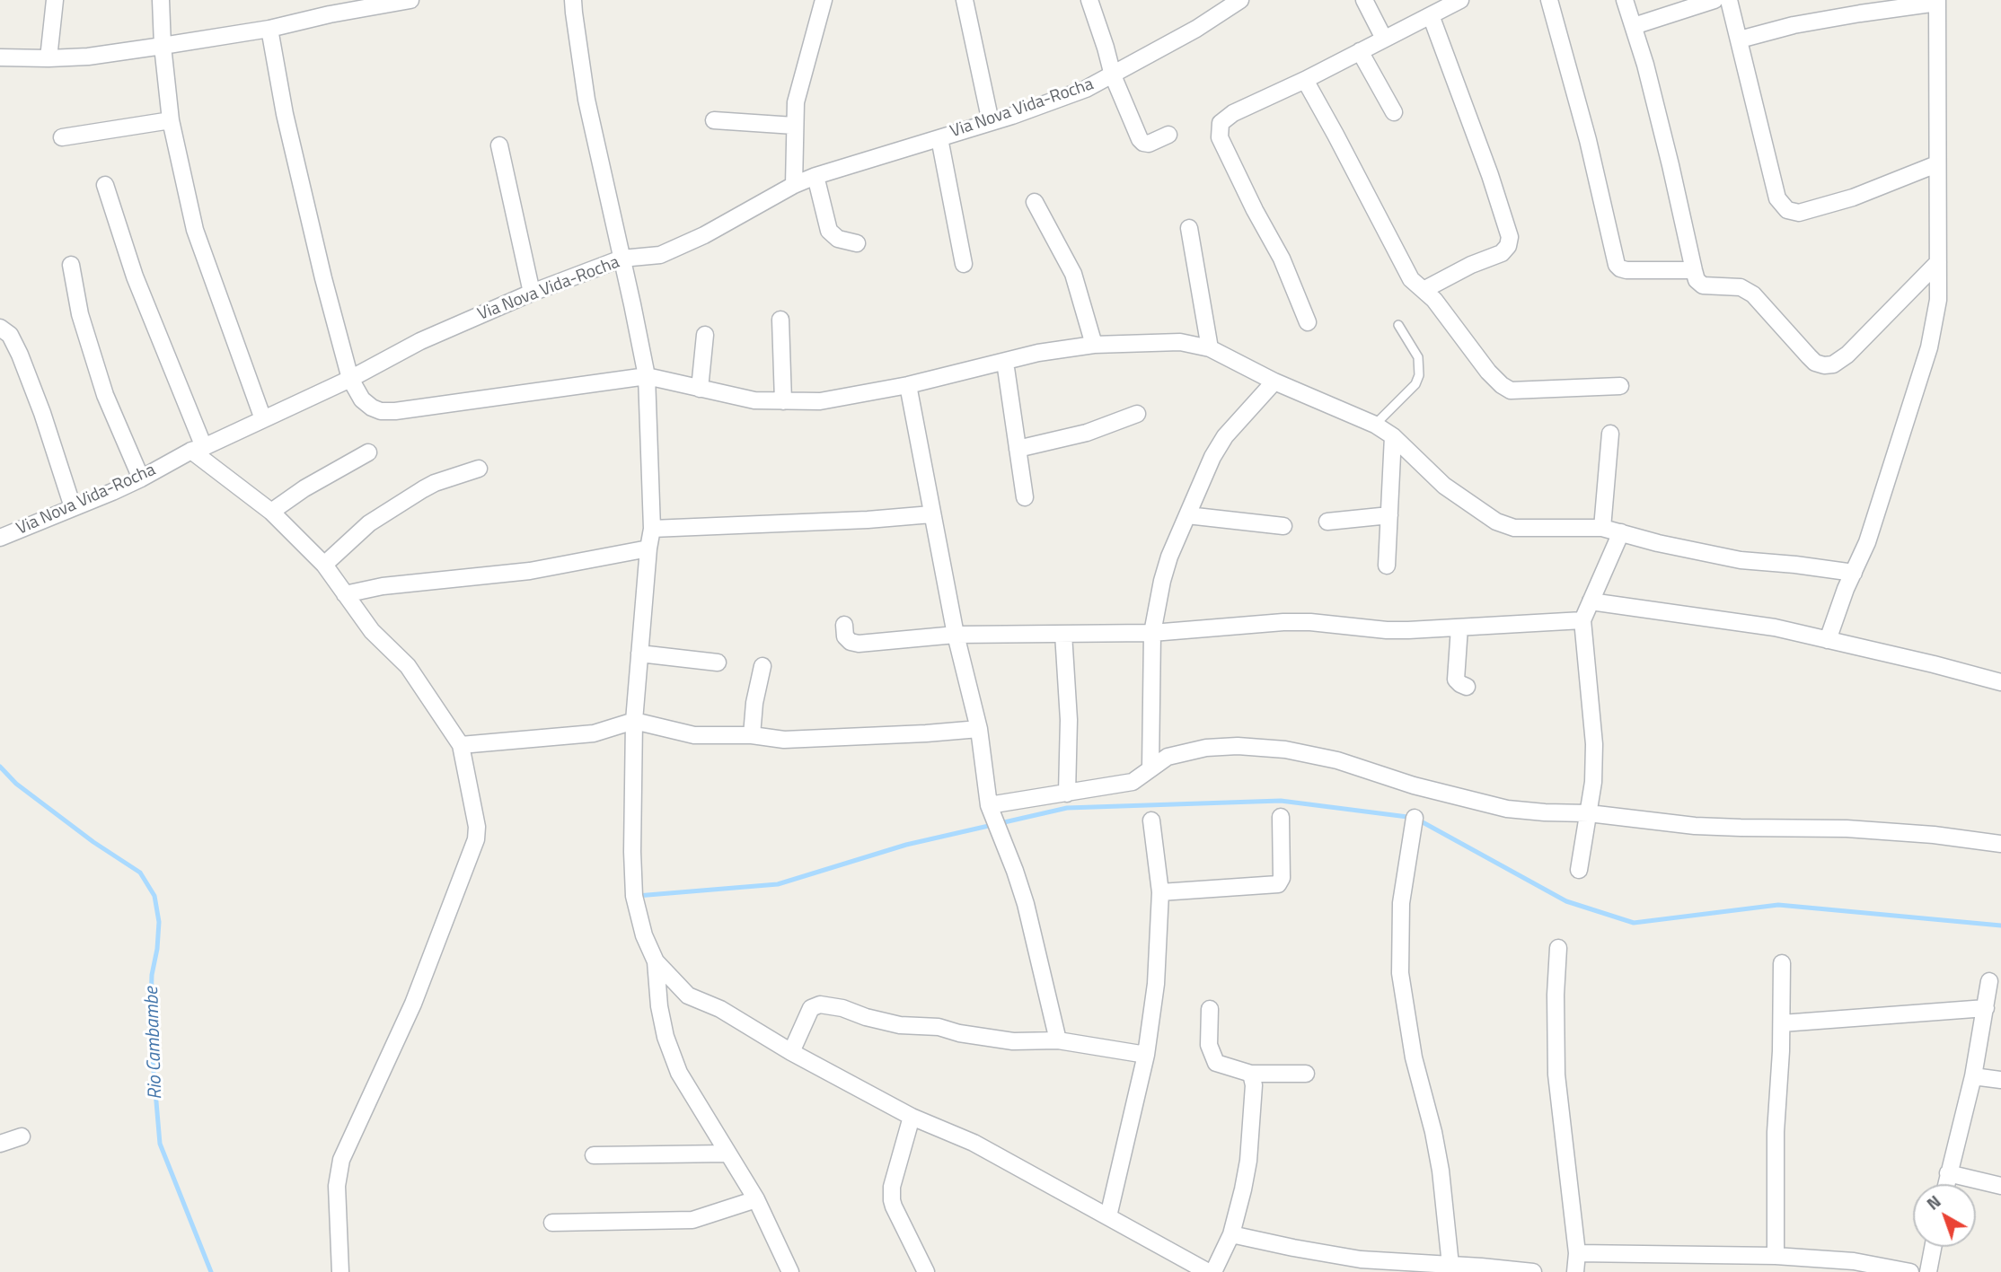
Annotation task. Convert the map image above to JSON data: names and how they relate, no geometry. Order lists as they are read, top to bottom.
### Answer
{
  "streets": {
    "street": ["Via Nova Vida-Rocha"]
  },
  "water": ["Rio Cambambe"],
  "north": "top left"
}
